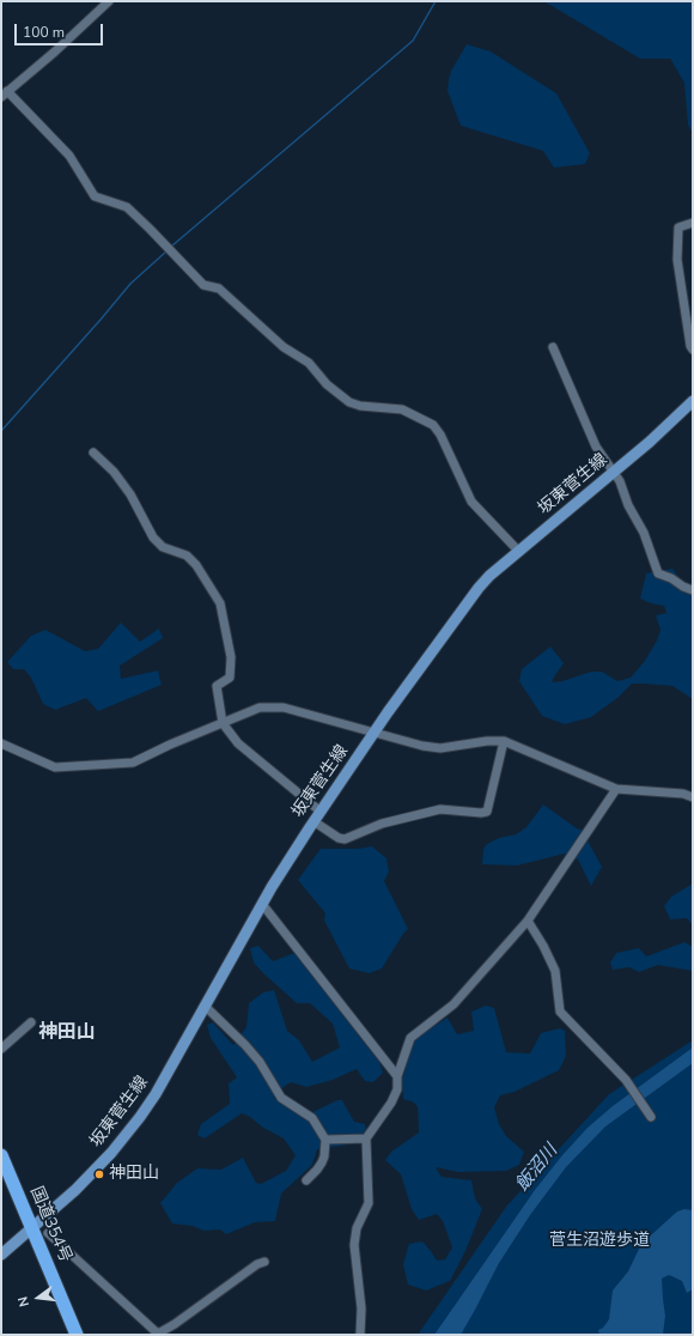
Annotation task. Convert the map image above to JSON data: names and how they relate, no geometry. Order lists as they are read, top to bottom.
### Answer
{
  "streets": {
    "highway": ["国道354号"],
    "main road": ["坂東菅生線"]
  },
  "crossings": [
    ["坂東菅生線", "国道354号"]
  ],
  "districts": ["神田山"],
  "water": ["飯沼川"],
  "parks": ["菅生沼遊歩道"],
  "places": ["神田山"],
  "scale_bar": "100 m",
  "north": "left"
}
